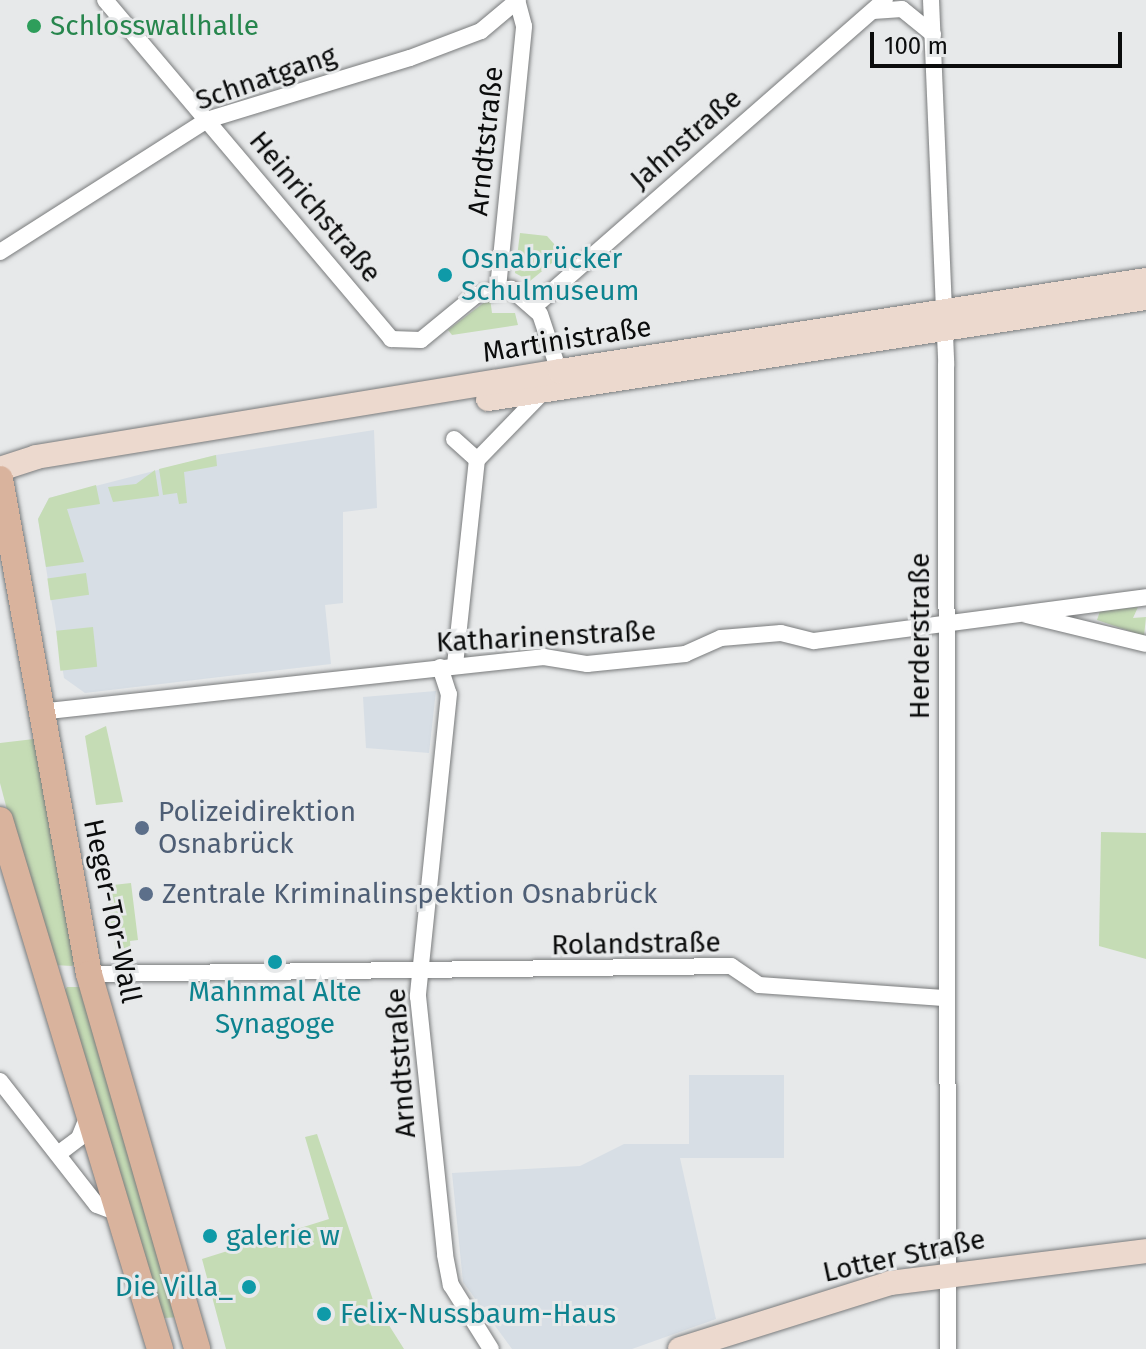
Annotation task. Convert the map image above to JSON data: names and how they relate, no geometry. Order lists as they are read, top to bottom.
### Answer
{
  "streets": {
    "main road": ["Martinistraße", "Heger-Tor-Wall", "Lotter Straße"],
    "street": [
      "Schnatgang",
      "Jahnstraße",
      "Arndtstraße",
      "Heinrichstraße",
      "Herderstraße",
      "Katharinenstraße",
      "Rolandstraße"
    ]
  },
  "crossings": [
    ["Schnatgang", "Arndtstraße"],
    ["Schnatgang", "Heinrichstraße"],
    ["Arndtstraße", "Heinrichstraße"],
    ["Arndtstraße", "Katharinenstraße"],
    ["Arndtstraße", "Rolandstraße"],
    ["Martinistraße", "Herderstraße"],
    ["Herderstraße", "Katharinenstraße"],
    ["Herderstraße", "Rolandstraße"],
    ["Herderstraße", "Lotter Straße"],
    ["Katharinenstraße", "Heger-Tor-Wall"],
    ["Heger-Tor-Wall", "Rolandstraße"]
  ],
  "places": [
    "Schlosswallhalle",
    "Osnabrücker Schulmuseum",
    "Polizeidirektion Osnabrück",
    "Zentrale Kriminalinspektion Osnabrück",
    "Mahnmal Alte Synagoge",
    "galerie w",
    "Die Villa_",
    "Felix-Nussbaum-Haus"
  ],
  "scale_bar": "100 m"
}
